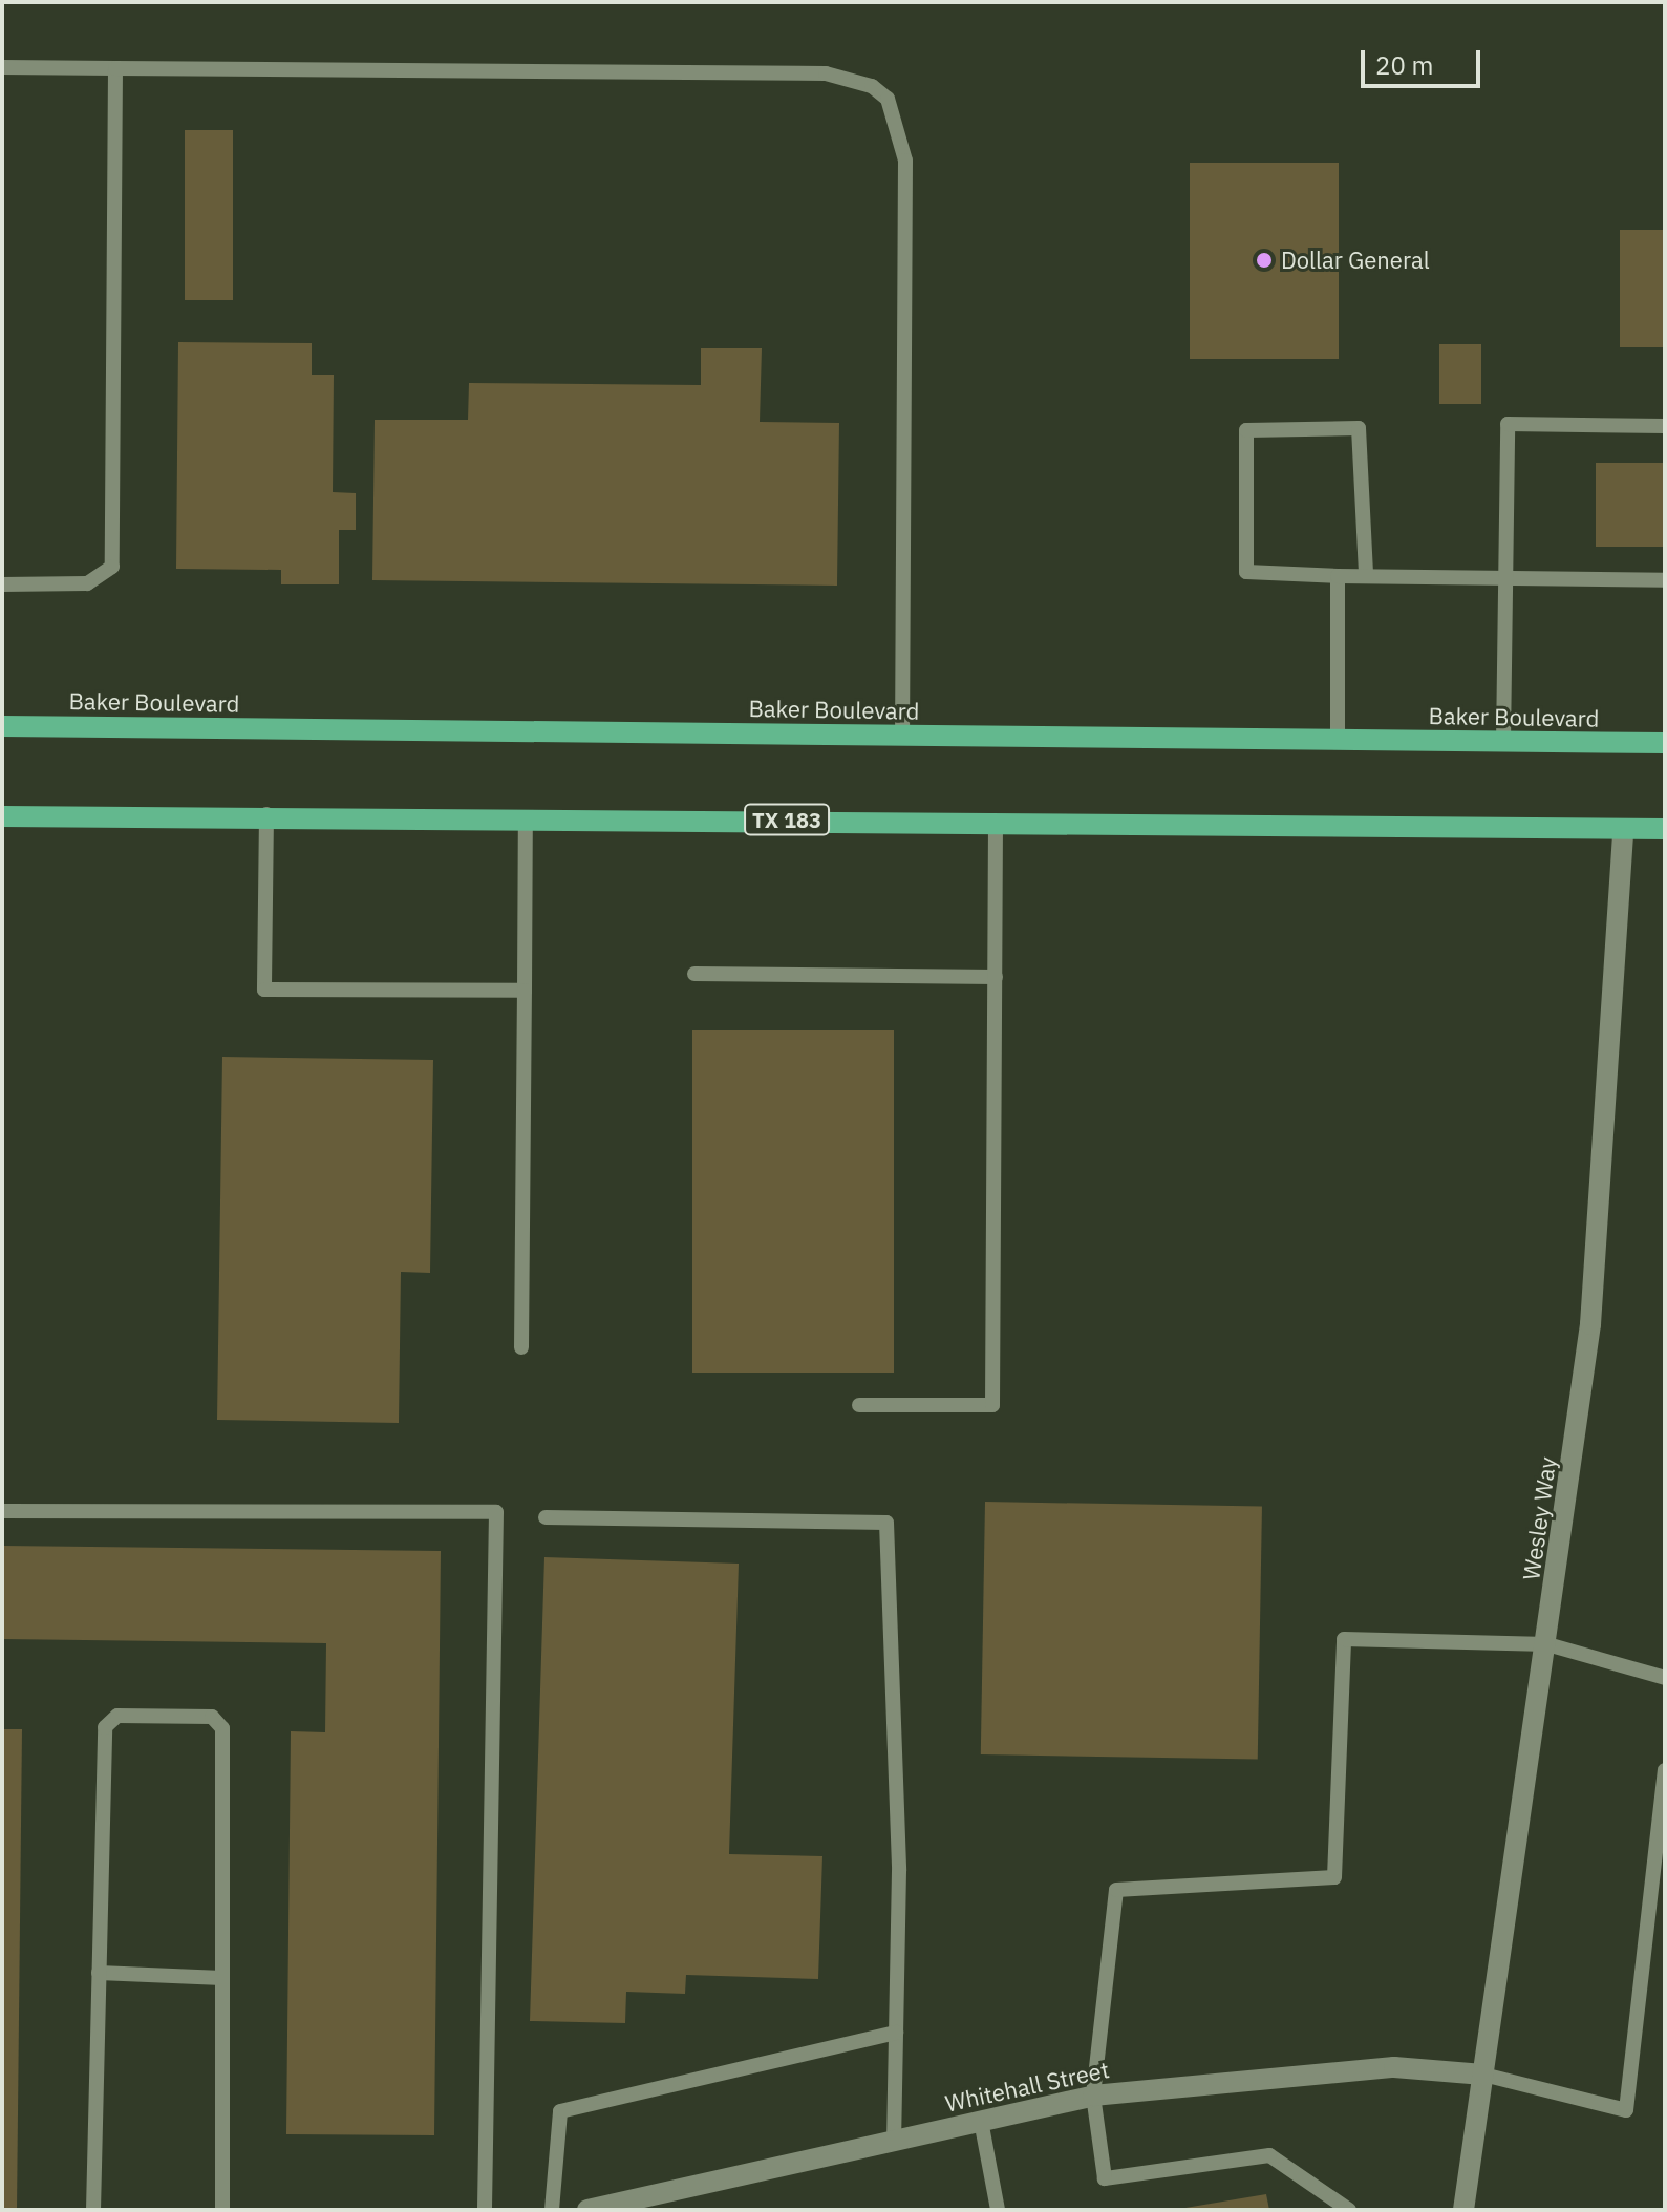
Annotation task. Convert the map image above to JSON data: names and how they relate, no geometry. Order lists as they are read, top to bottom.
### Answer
{
  "streets": {
    "main road": ["Baker Boulevard", "TX 183"],
    "street": ["Wesley Way", "Whitehall Street"]
  },
  "crossings": [
    ["TX 183", "Wesley Way"],
    ["Wesley Way", "Whitehall Street"]
  ],
  "places": ["Dollar General"],
  "scale_bar": "20 m"
}
